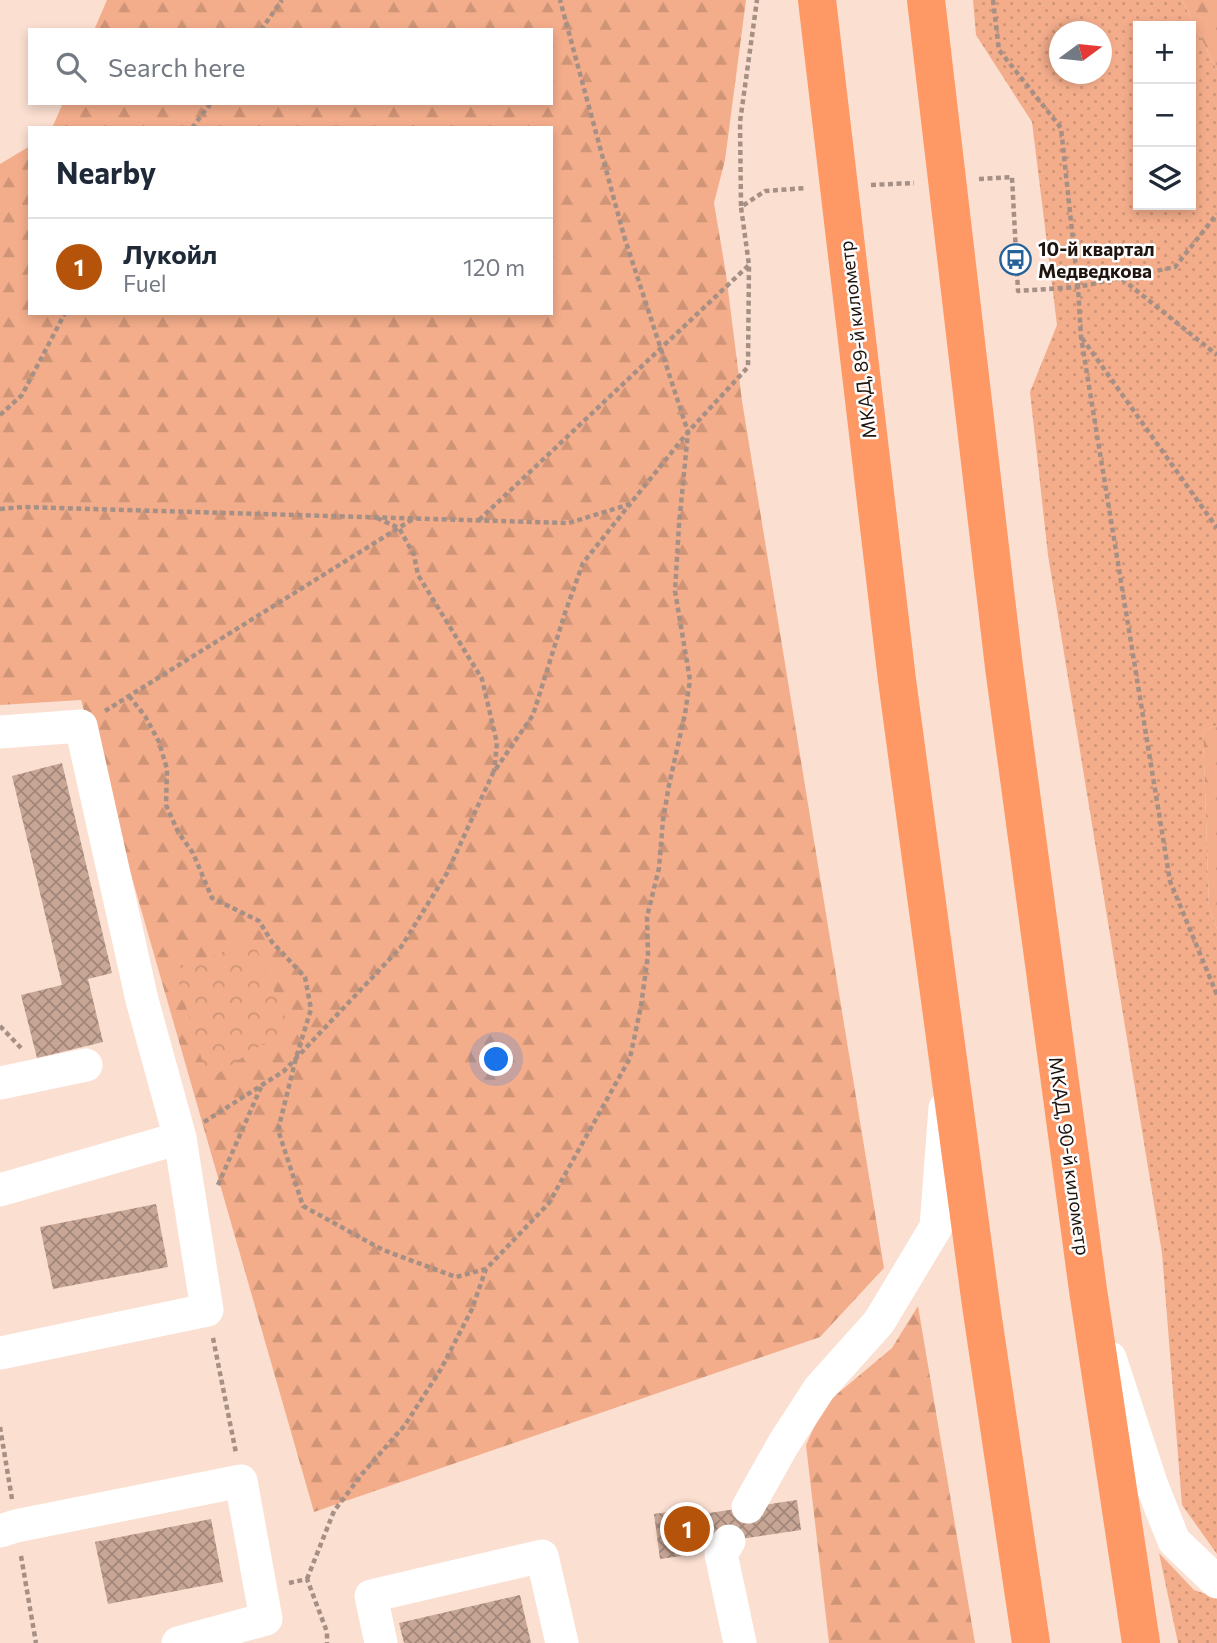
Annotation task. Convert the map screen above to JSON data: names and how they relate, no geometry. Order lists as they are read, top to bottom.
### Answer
{
  "streets": {
    "highway": ["МКАД, 89-й километр", "МКАД, 90-й километр"]
  },
  "places": {
    "bus stop": ["10-й квартал Медведкова"]
  },
  "north": "right",
  "page": {
    "map_buttons": ["+", "−"],
    "search": "Search here",
    "heading": "Nearby",
    "list": [
      {
        "mark": "1",
        "name": "Лукойл",
        "note": "Fuel",
        "value": "120 m"
      }
    ],
    "pins": "1"
  }
}
